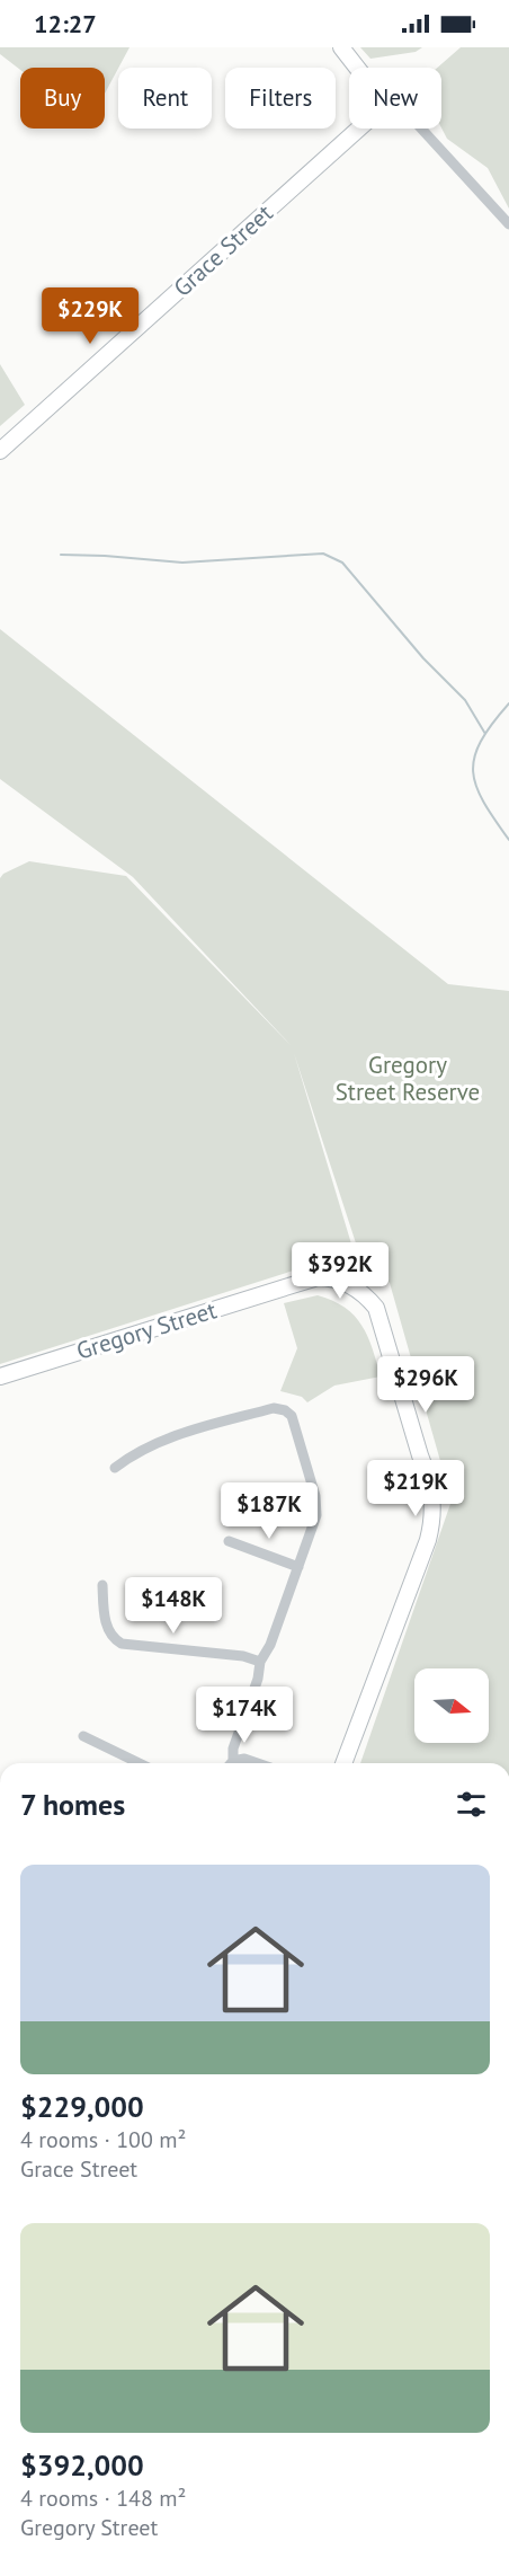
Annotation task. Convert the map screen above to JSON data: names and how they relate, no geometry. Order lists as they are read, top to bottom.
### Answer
{
  "streets": {
    "main road": ["Grace Street", "Gregory Street"]
  },
  "parks": ["Gregory Street Reserve"],
  "north": "right",
  "page": {
    "status": "12:27",
    "chip": [
      "Buy",
      "Rent",
      "Filters",
      "New"
    ],
    "price": [
      "$229K",
      "$392K",
      "$296K",
      "$219K",
      "$187K",
      "$148K",
      "$174K"
    ],
    "heading": "7 homes",
    "list": [
      {
        "name": "$229,000",
        "note": "4 rooms · 100 m² · Grace Street"
      },
      {
        "name": "$392,000",
        "note": "4 rooms · 148 m² · Gregory Street"
      }
    ]
  }
}
